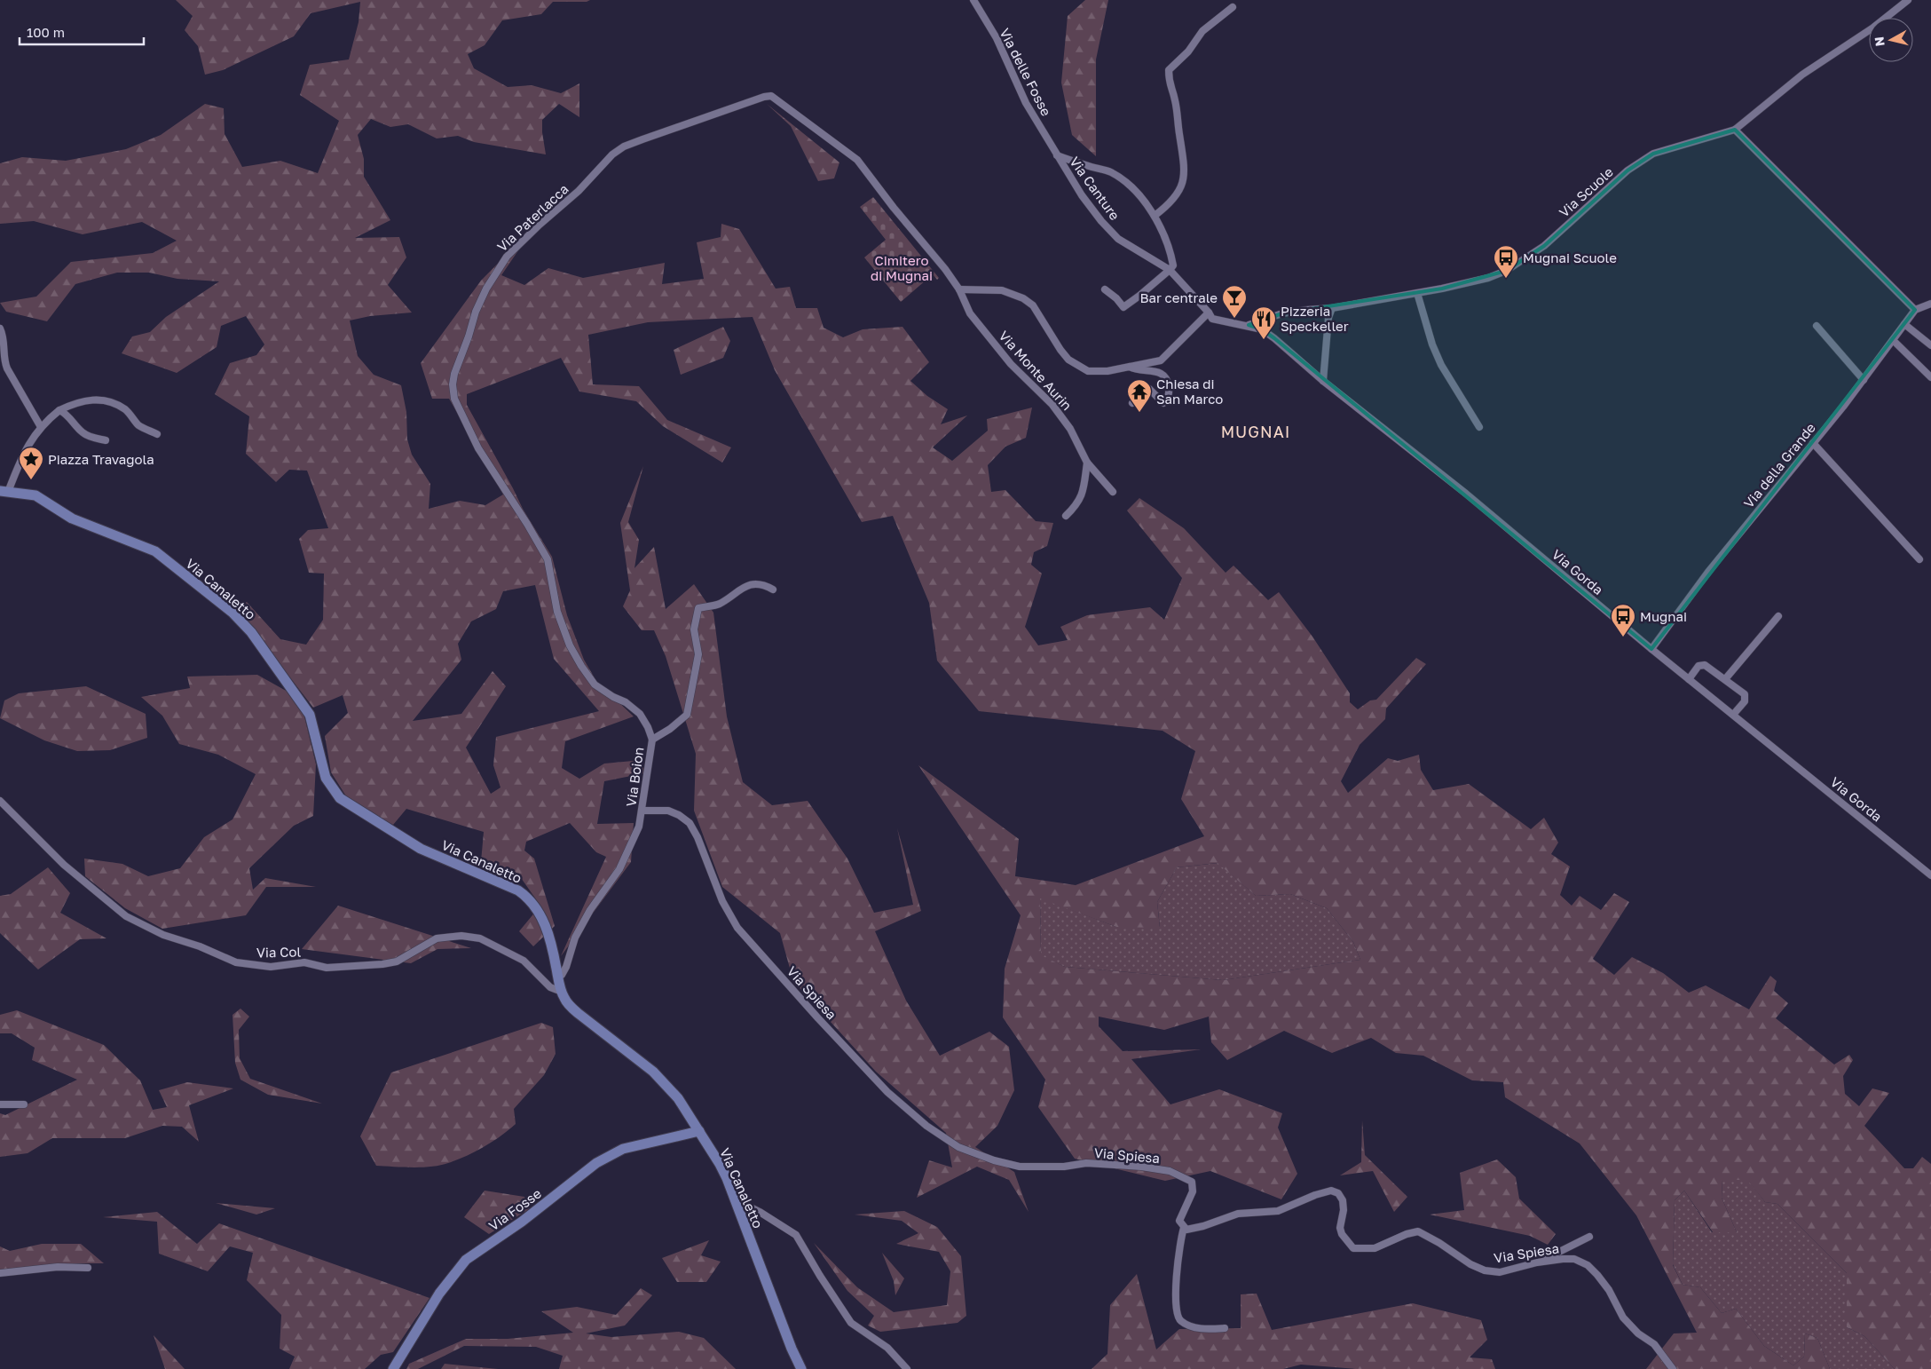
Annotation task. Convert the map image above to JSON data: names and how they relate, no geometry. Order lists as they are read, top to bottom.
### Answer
{
  "streets": {
    "street": [
      "Via delle Fosse",
      "Via Canture",
      "Via Scuole",
      "Via Paterlacca",
      "Via Monte Aurin",
      "Via della Grande",
      "Via Gorda",
      "Via Canaletto",
      "Via Boion",
      "Via Col",
      "Via Spiesa",
      "Via Fosse"
    ]
  },
  "crossings": [
    ["Via delle Fosse", "Via Canture"],
    ["Via Canture", "Via Scuole"],
    ["Via Canture", "Via Gorda"],
    ["Via Scuole", "Via Gorda"],
    ["Via Paterlacca", "Via Monte Aurin"],
    ["Via Paterlacca", "Via Boion"],
    ["Via della Grande", "Via Gorda"],
    ["Via Canaletto", "Via Boion"],
    ["Via Canaletto", "Via Col"],
    ["Via Canaletto", "Via Fosse"],
    ["Via Boion", "Via Spiesa"]
  ],
  "districts": ["MUGNAI"],
  "parks": ["Cimitero di Mugnai"],
  "places": {
    "bus stop": ["Mugnai Scuole", "Mugnai"],
    "bar": ["Bar centrale"],
    "restaurant": ["Pizzeria Speckeller"],
    "temple": ["Chiesa di San Marco"],
    "place": ["Piazza Travagola"]
  },
  "scale_bar": "100 m",
  "north": "left"
}
